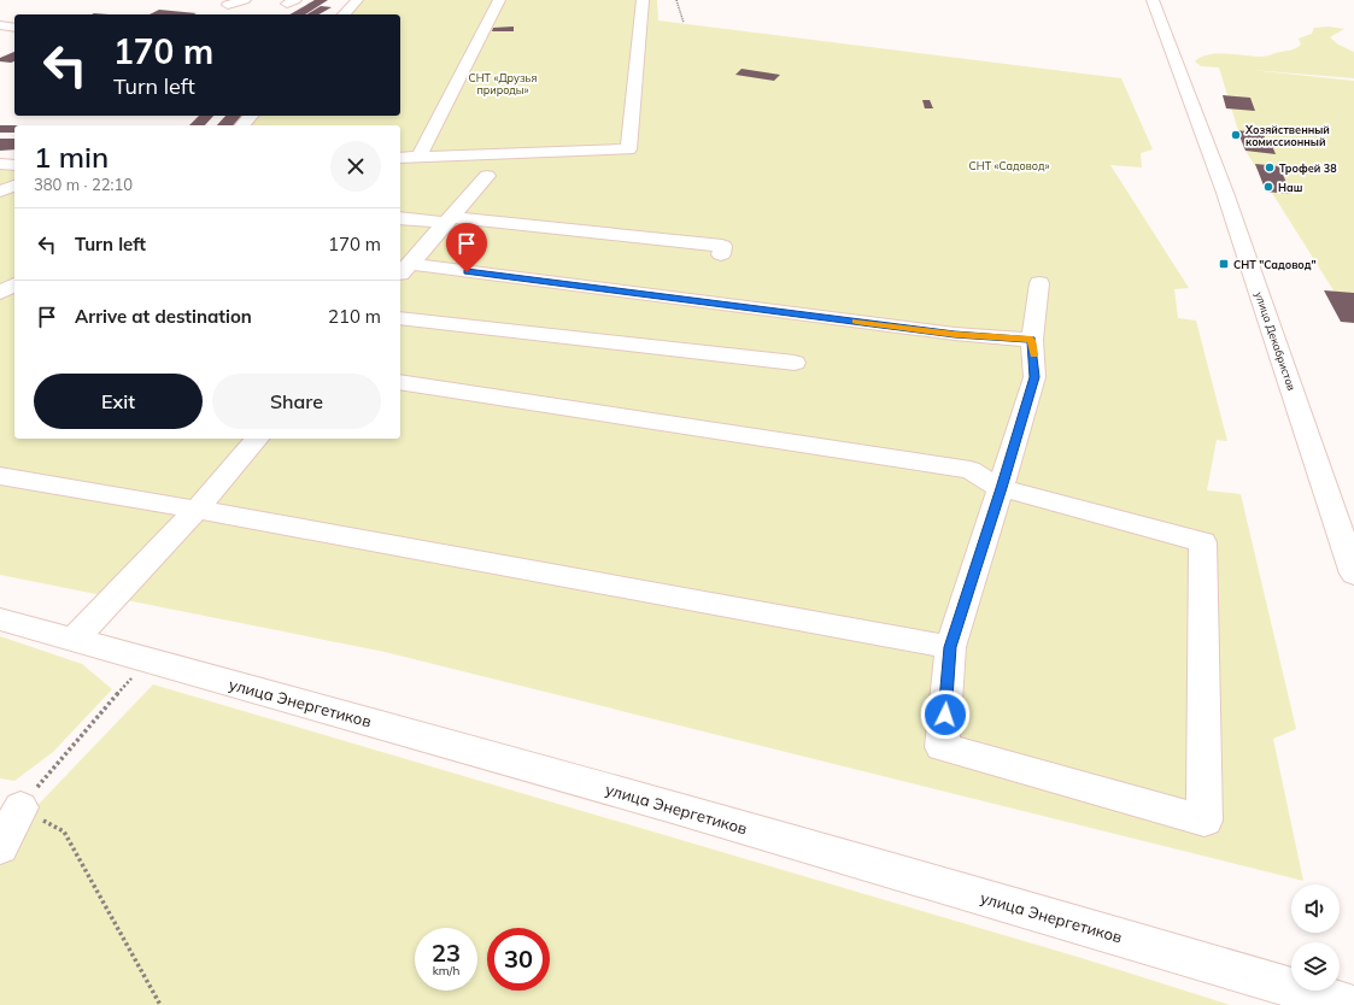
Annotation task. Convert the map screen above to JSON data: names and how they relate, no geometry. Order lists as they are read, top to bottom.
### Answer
{
  "streets": {
    "street": ["улица Декабристов", "улица Энергетиков"]
  },
  "parks": ["СНТ «Друзья природы»", "СНТ «Садовод»"],
  "places": {
    "other": ["Хозяйственный комиссионный", "Трофей 38", "Наш"],
    "transit": ["СНТ \"Садовод\""]
  },
  "page": {
    "turn": ["170 m", "Turn left"],
    "heading": ["1 min", "380 m · 22:10"],
    "list": [
      {
        "name": "Turn left",
        "value": "170 m"
      },
      {
        "name": "Arrive at destination",
        "value": "210 m"
      }
    ],
    "buttons": ["Exit", "Share"],
    "speed": "23 km/h",
    "limit": "30"
  }
}
